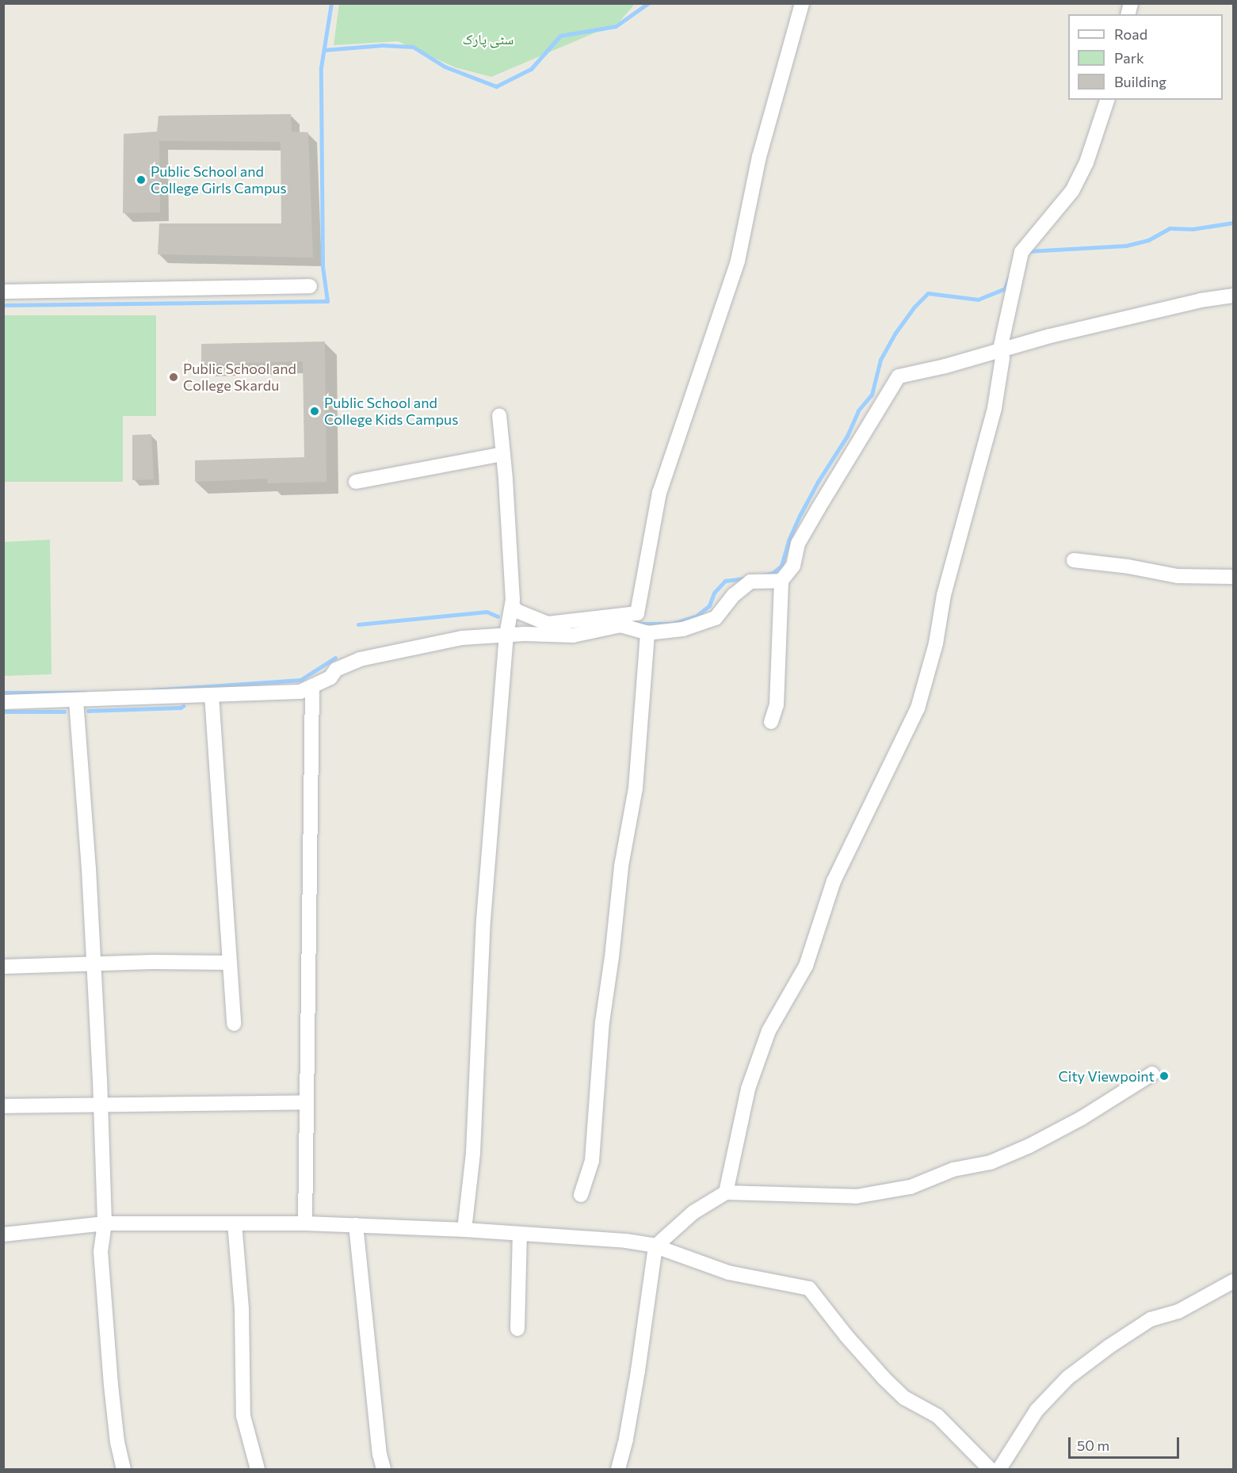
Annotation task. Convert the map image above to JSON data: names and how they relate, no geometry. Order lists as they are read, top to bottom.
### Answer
{
  "parks": ["سٹی پارک"],
  "places": [
    "Public School and College Girls Campus",
    "Public School and College Skardu",
    "Public School and College Kids Campus",
    "City Viewpoint"
  ],
  "legend": ["Road", "Park", "Building"],
  "scale_bar": "50 m"
}
